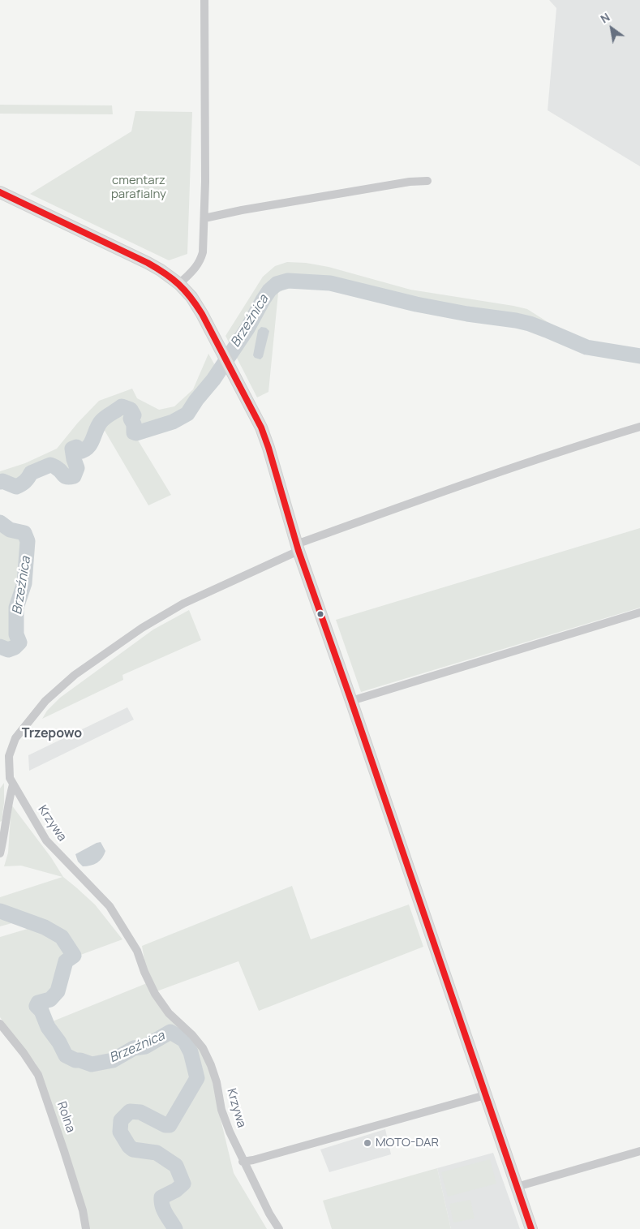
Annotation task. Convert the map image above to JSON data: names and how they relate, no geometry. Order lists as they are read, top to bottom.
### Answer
{
  "streets": {
    "street": ["Krzywa", "Rolna"]
  },
  "districts": ["Trzepowo"],
  "water": ["Brzeźnica"],
  "parks": ["cmentarz parafialny"],
  "places": ["MOTO-DAR"],
  "north": "top left"
}
